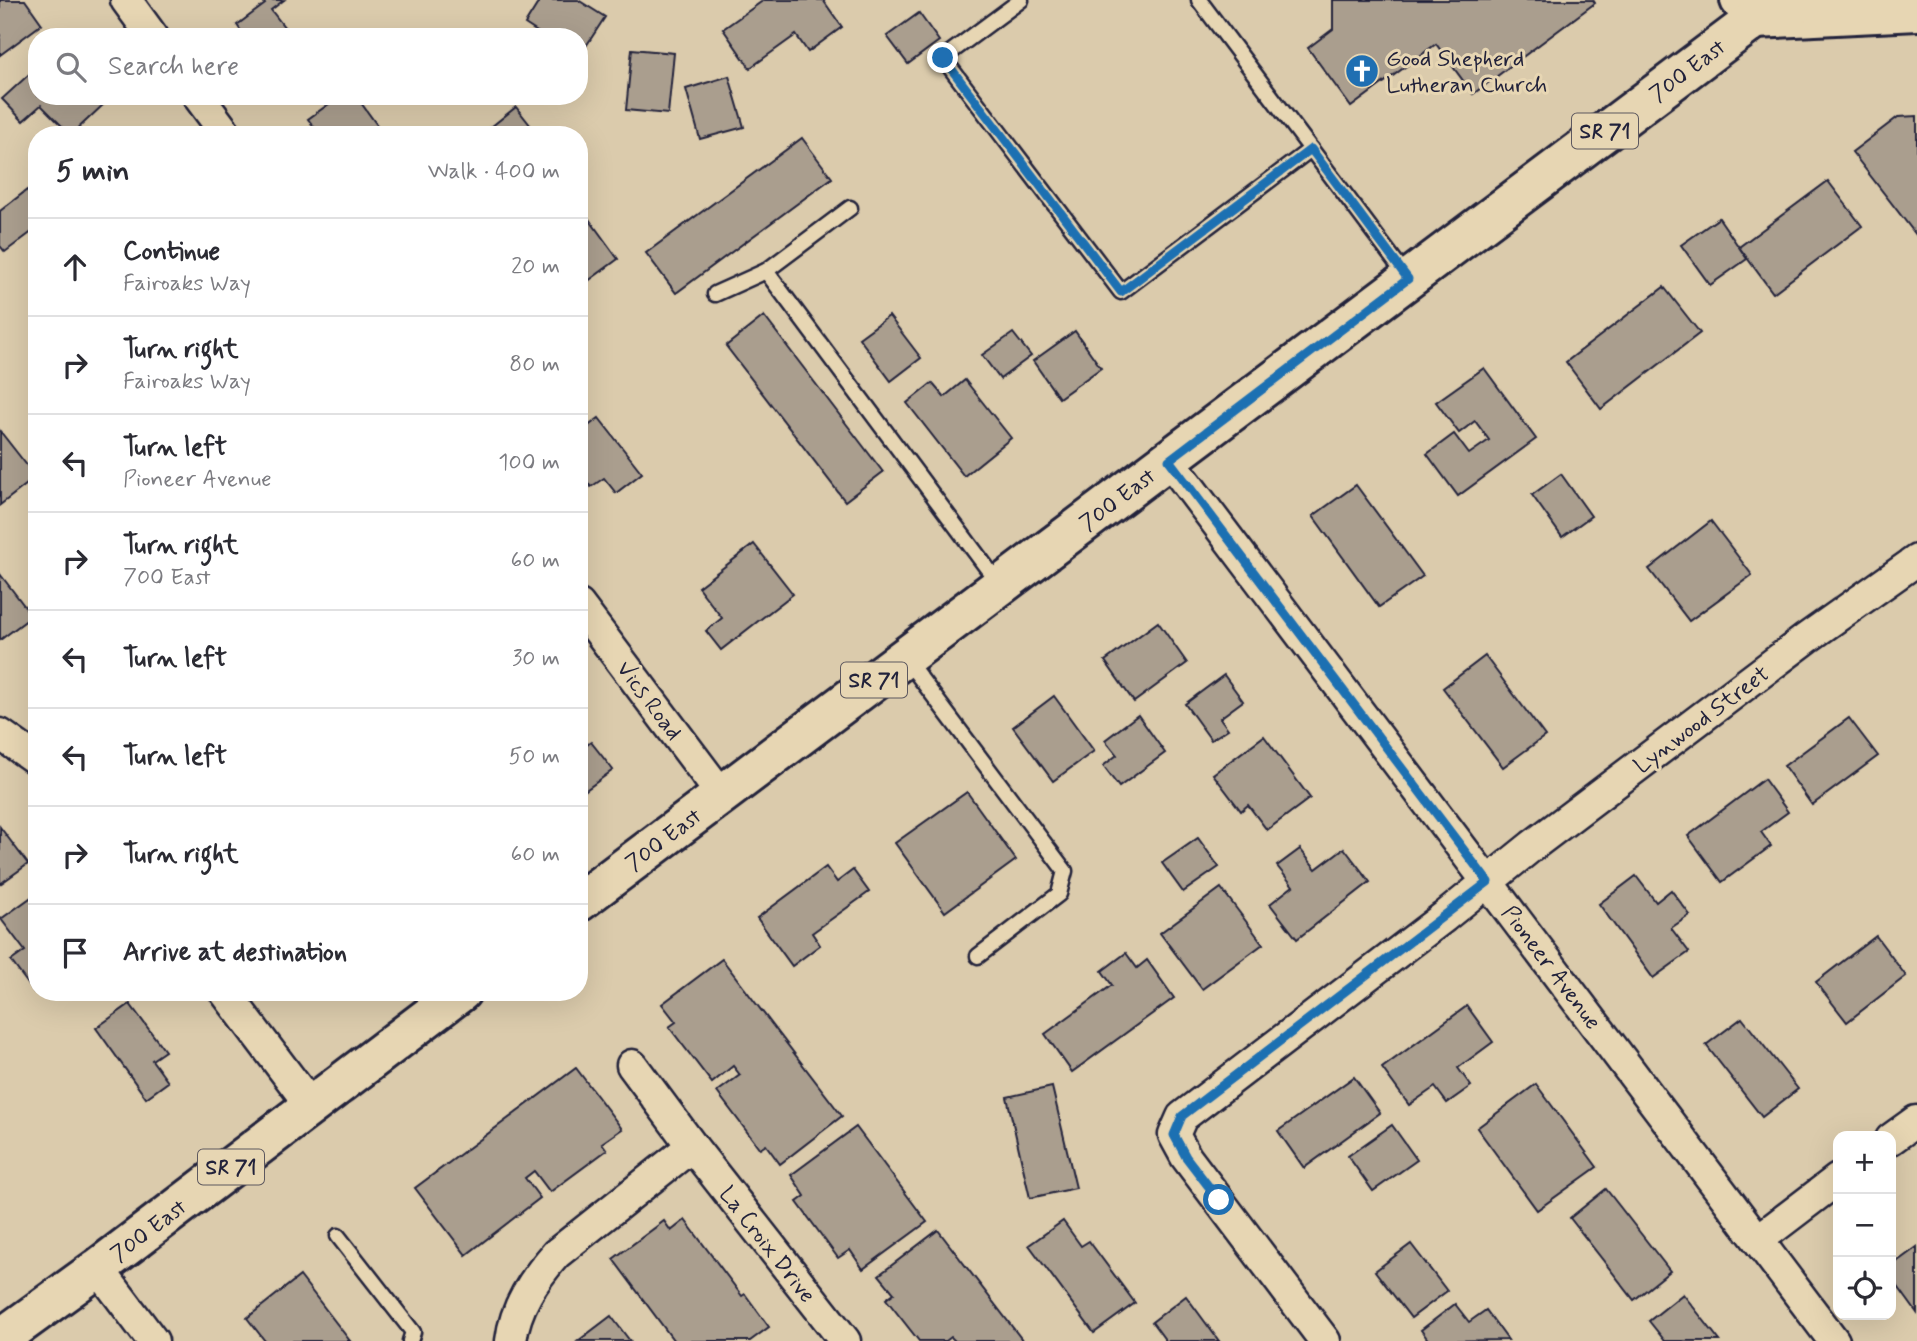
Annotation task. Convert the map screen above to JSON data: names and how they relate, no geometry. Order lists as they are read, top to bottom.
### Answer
{
  "streets": {
    "main road": ["700 East", "SR 71"],
    "street": [
      "Vics Road",
      "Lynwood Street",
      "Pioneer Avenue",
      "La Croix Drive"
    ]
  },
  "crossings": [
    ["700 East", "Vics Road"],
    ["700 East", "Pioneer Avenue"],
    ["Lynwood Street", "Pioneer Avenue"]
  ],
  "places": {
    "church": ["Good Shepherd Lutheran Church"]
  },
  "page": {
    "search": "Search here",
    "heading": ["5 min", "Walk · 400 m"],
    "list": [
      ["Continue", "Fairoaks Way", "20 m"],
      ["Turn right", "Fairoaks Way", "80 m"],
      ["Turn left", "Pioneer Avenue", "100 m"],
      ["Turn right", "700 East", "60 m"],
      ["Turn left", "30 m"],
      ["Turn left", "50 m"],
      ["Turn right", "60 m"],
      "Arrive at destination"
    ],
    "map_buttons": ["+", "−"]
  }
}
